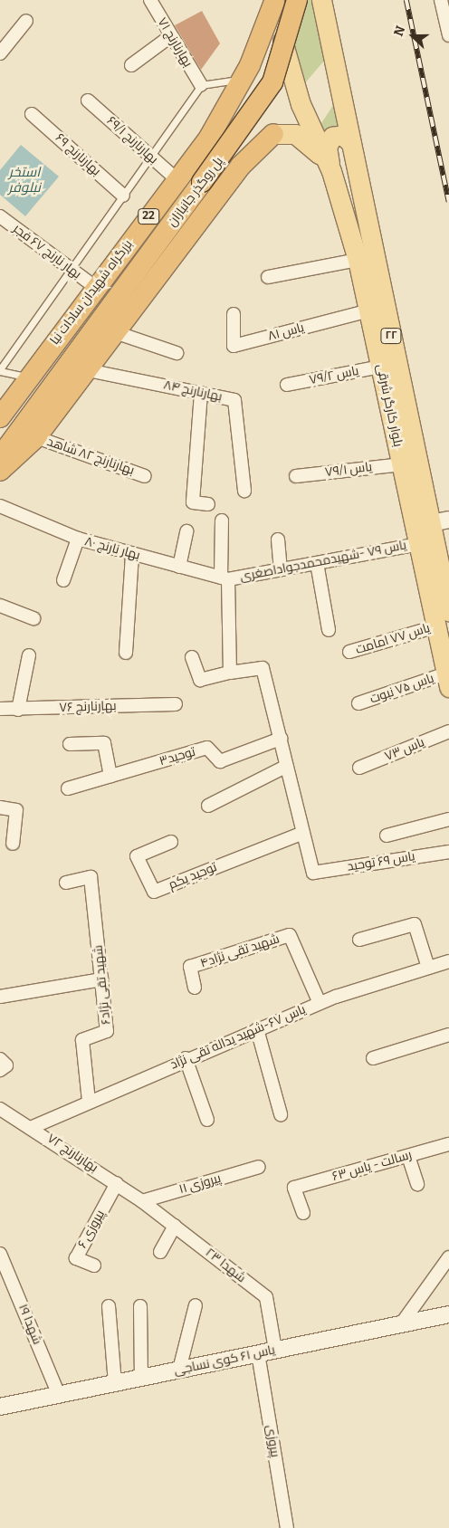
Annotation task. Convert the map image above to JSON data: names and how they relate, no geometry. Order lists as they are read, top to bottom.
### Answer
{
  "streets": {
    "highway": ["پل روگذر جانبازان", "22", "بزرگراه شهیدان سادات نیا"],
    "main road": ["۲۲", "بلوار کارگر شرقی"],
    "street": [
      "بهارنارنج ۷۱",
      "بهارنارنج ۶۹/۱",
      "بهارنارنج ۶۹",
      "بهار نارنج ۶۷ فجر",
      "یاس ۸۱",
      "یاس ۷۹/۲",
      "بهارنارنج ۸۴",
      "بهارنارنج ۸۲ شاهد",
      "یاس ۷۹/۱",
      "بهار نارنج ۸۰",
      "یاس ۷۹ -شهیدمحمدجواداصغری",
      "یاس ۷۷ امامت",
      "یاس ۷۵ نبوت",
      "بهارنارنج ۷۶",
      "یاس ۷۳",
      "توحید۳",
      "یاس ۶۹ توحید",
      "توحید یکم",
      "شهید تقی نژاد۴",
      "شهید تقی نژاد۶",
      "یاس ۶۷-شهید یداله تقی نژاد",
      "بهارنارنج ۷۲",
      "رسالت - یاس ۶۳",
      "پیروزی ۱۱",
      "پیروزی ۶",
      "شهدا ۲۳",
      "شهدا ۱۹",
      "یاس ۶۱ کوی نساجی",
      "پیروزی"
    ]
  },
  "crossings": [
    ["بهارنارنج ۶۹/۱", "بزرگراه شهیدان سادات نیا"],
    ["22", "بزرگراه شهیدان سادات نیا"],
    ["22", "بلوار کارگر شرقی"],
    ["بهار نارنج ۶۷ فجر", "بزرگراه شهیدان سادات نیا"],
    ["یاس ۸۱", "بلوار کارگر شرقی"],
    ["یاس ۷۹/۲", "بلوار کارگر شرقی"],
    ["بلوار کارگر شرقی", "یاس ۷۹/۱"],
    ["بلوار کارگر شرقی", "یاس ۷۹ -شهیدمحمدجواداصغری"],
    ["بلوار کارگر شرقی", "یاس ۷۷ امامت"],
    ["بلوار کارگر شرقی", "یاس ۷۵ نبوت"],
    ["بهار نارنج ۸۰", "یاس ۷۹ -شهیدمحمدجواداصغری"],
    ["یاس ۶۹ توحید", "توحید یکم"],
    ["شهید تقی نژاد۴", "یاس ۶۷-شهید یداله تقی نژاد"],
    ["شهید تقی نژاد۶", "یاس ۶۷-شهید یداله تقی نژاد"],
    ["یاس ۶۷-شهید یداله تقی نژاد", "بهارنارنج ۷۲"],
    ["بهارنارنج ۷۲", "پیروزی ۱۱"],
    ["بهارنارنج ۷۲", "پیروزی ۶"],
    ["بهارنارنج ۷۲", "شهدا ۲۳"],
    ["پیروزی ۱۱", "شهدا ۲۳"],
    ["شهدا ۲۳", "یاس ۶۱ کوی نساجی"],
    ["شهدا ۱۹", "یاس ۶۱ کوی نساجی"],
    ["یاس ۶۱ کوی نساجی", "پیروزی"]
  ],
  "water": ["استخر نبلوفر"],
  "north": "left"
}
